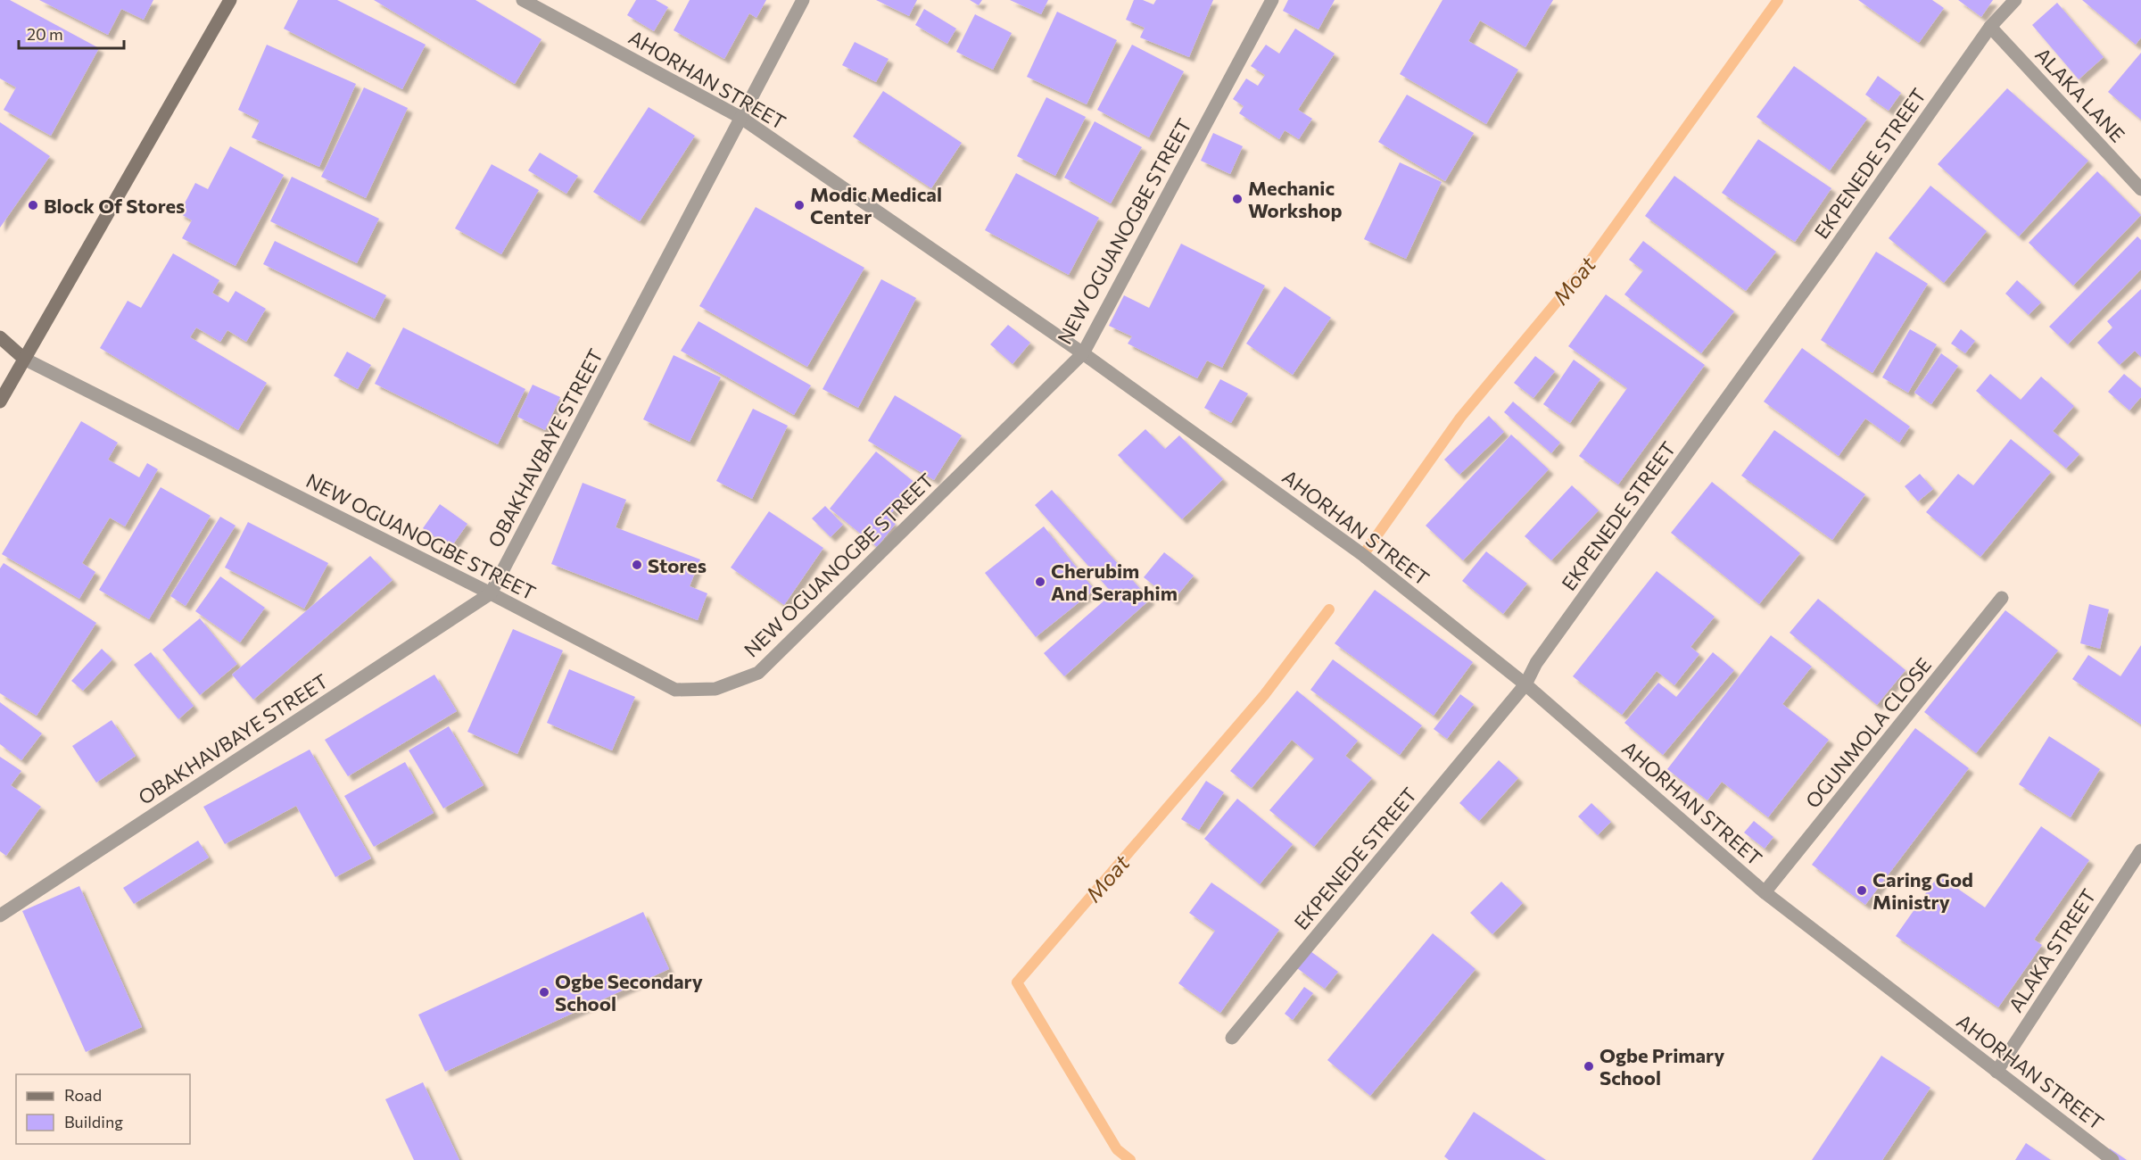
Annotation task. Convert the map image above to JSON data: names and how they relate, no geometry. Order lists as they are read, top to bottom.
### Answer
{
  "streets": {
    "street": [
      "AHORHAN STREET",
      "ALAKA LANE",
      "EKPENEDE STREET",
      "NEW OGUANOGBE STREET",
      "OBAKHAVBAYE STREET",
      "OGUNMOLA CLOSE",
      "ALAKA STREET"
    ]
  },
  "crossings": [
    ["AHORHAN STREET", "EKPENEDE STREET"],
    ["AHORHAN STREET", "NEW OGUANOGBE STREET"],
    ["AHORHAN STREET", "OBAKHAVBAYE STREET"],
    ["AHORHAN STREET", "OGUNMOLA CLOSE"],
    ["AHORHAN STREET", "ALAKA STREET"],
    ["ALAKA LANE", "EKPENEDE STREET"],
    ["NEW OGUANOGBE STREET", "OBAKHAVBAYE STREET"]
  ],
  "water": ["Moat"],
  "places": [
    "Mechanic Workshop",
    "Block Of Stores",
    "Modic Medical Center",
    "Stores",
    "Cherubim And Seraphim",
    "Caring God Ministry",
    "Ogbe Secondary School",
    "Ogbe Primary School"
  ],
  "legend": ["Road", "Building"],
  "scale_bar": "20 m"
}
